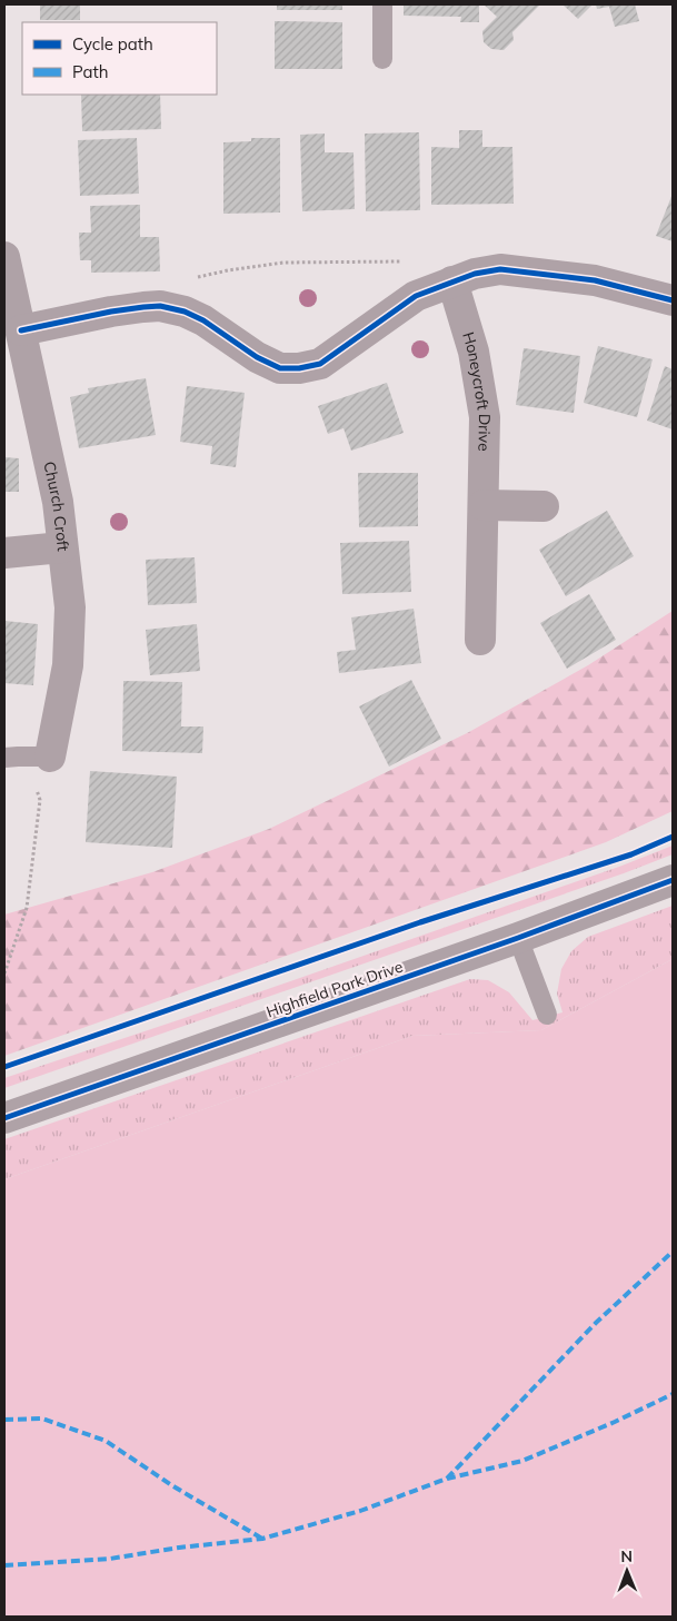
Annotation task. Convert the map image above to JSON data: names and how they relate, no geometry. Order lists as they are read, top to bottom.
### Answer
{
  "streets": {
    "street": ["Honeycroft Drive", "Church Croft", "Highfield Park Drive"]
  },
  "legend": ["Cycle path", "Path"],
  "north": "top"
}
